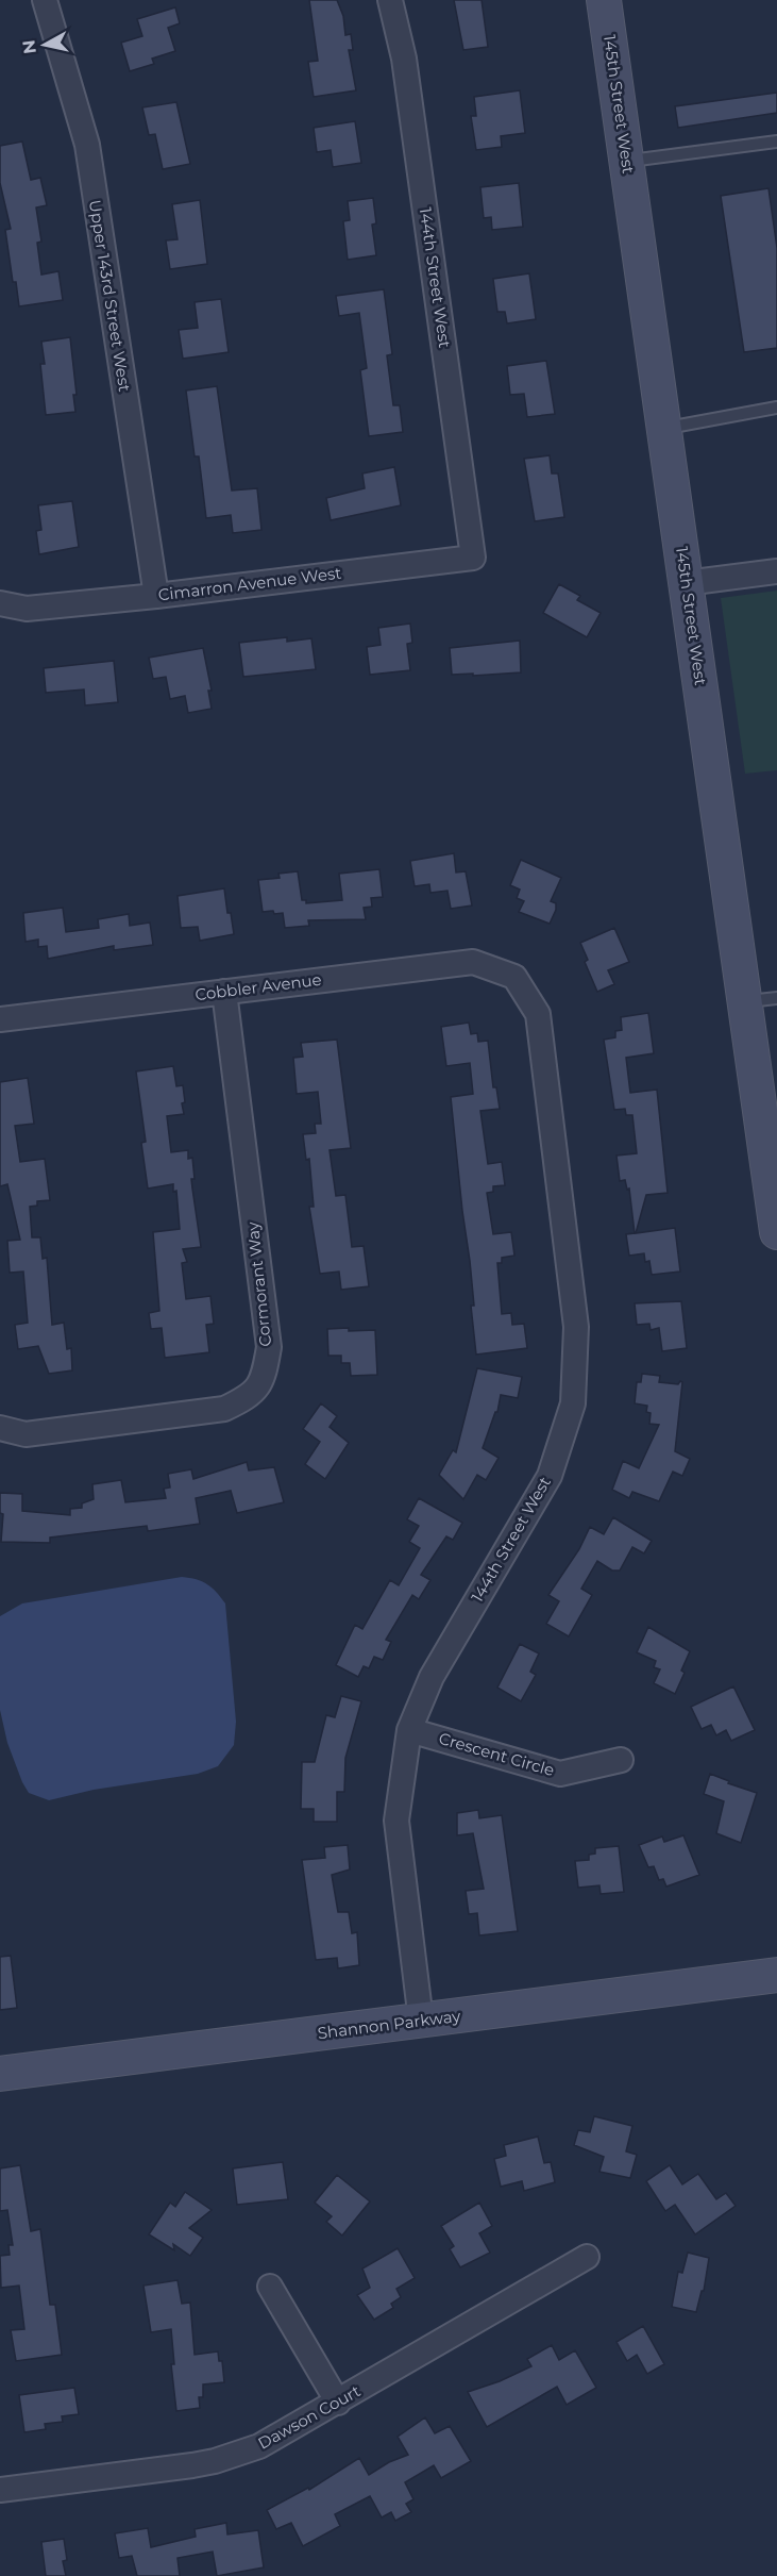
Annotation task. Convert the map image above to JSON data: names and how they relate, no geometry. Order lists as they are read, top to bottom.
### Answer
{
  "streets": {
    "street": [
      "145th Street West",
      "144th Street West",
      "Upper 143rd Street West",
      "Cimarron Avenue West",
      "Cobbler Avenue",
      "Cormorant Way",
      "Crescent Circle",
      "Shannon Parkway",
      "Dawson Court"
    ]
  },
  "crossings": [
    ["144th Street West", "Cimarron Avenue West"],
    ["144th Street West", "Cobbler Avenue"],
    ["144th Street West", "Crescent Circle"],
    ["144th Street West", "Shannon Parkway"],
    ["Upper 143rd Street West", "Cimarron Avenue West"],
    ["Cobbler Avenue", "Cormorant Way"]
  ],
  "north": "left"
}
